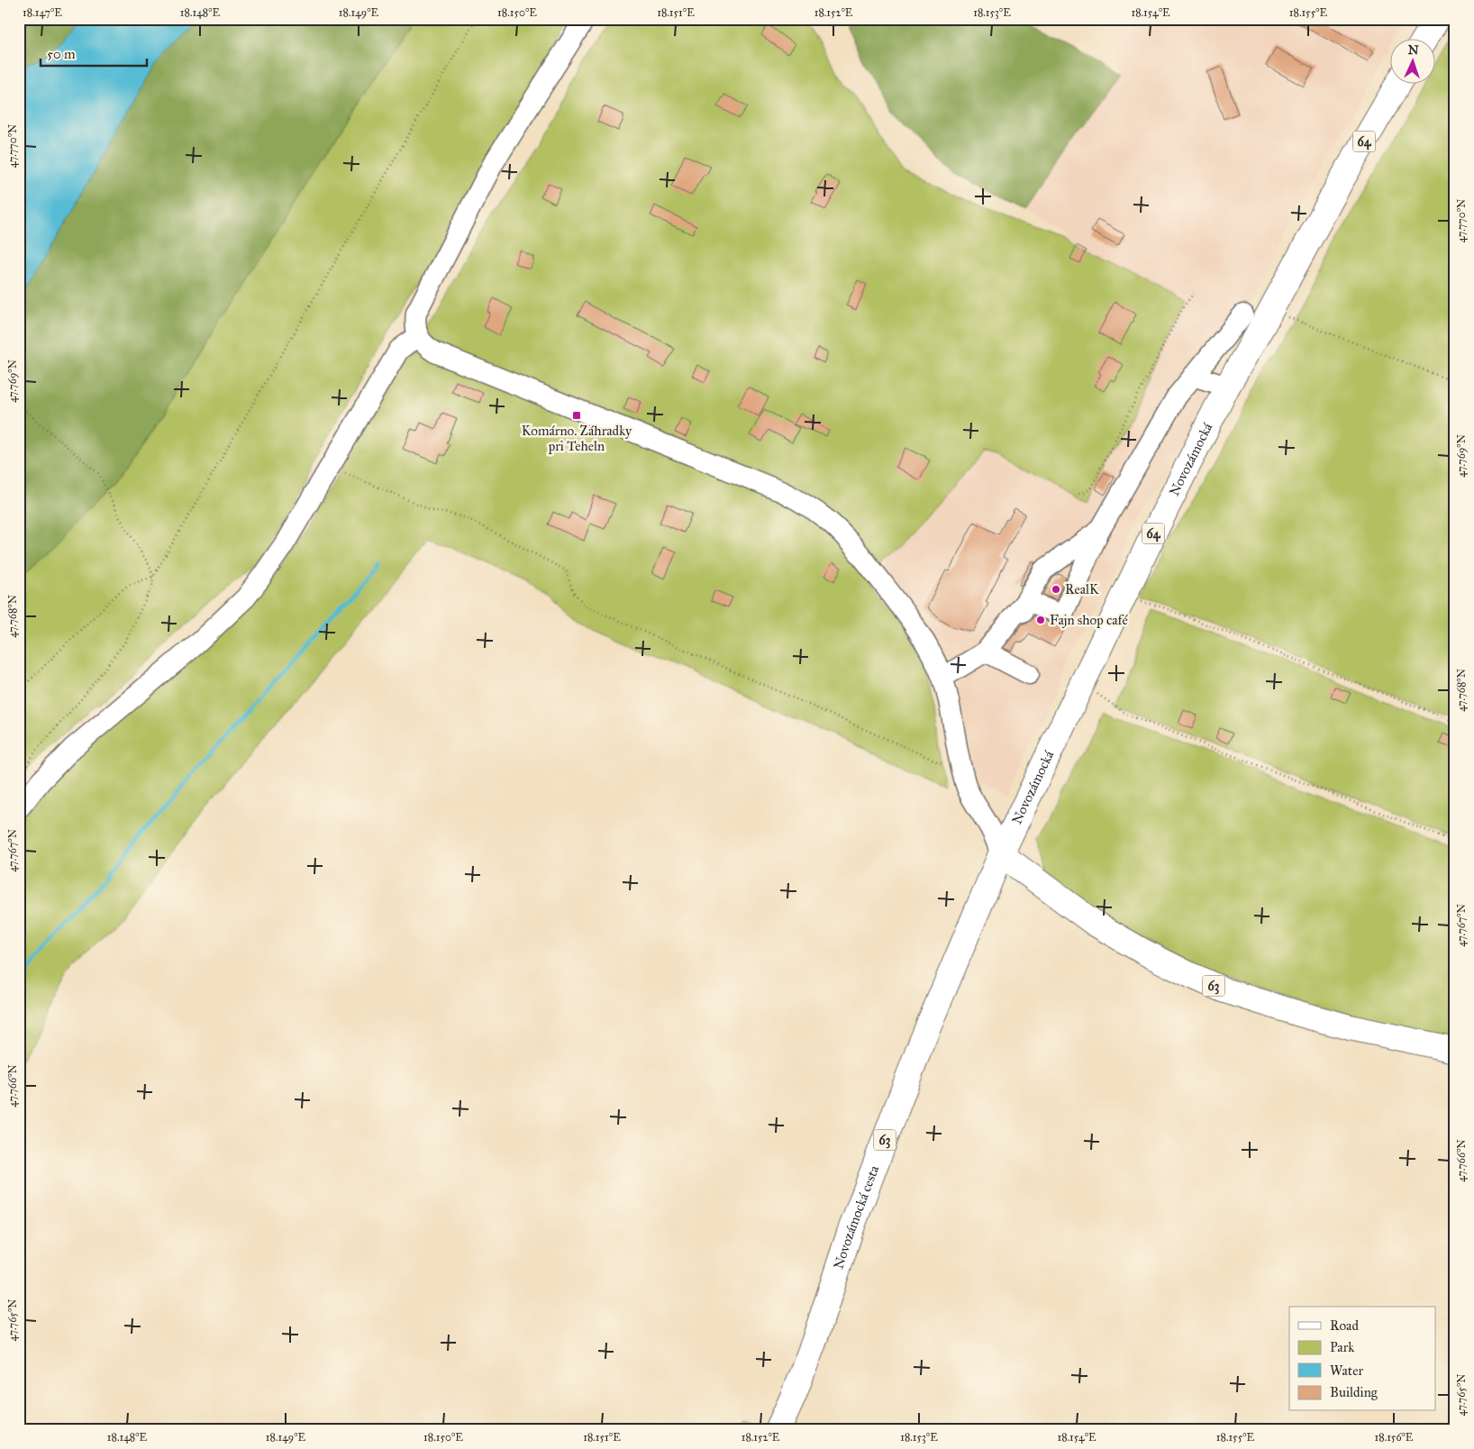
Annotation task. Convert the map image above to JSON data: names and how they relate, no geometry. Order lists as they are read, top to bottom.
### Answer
{
  "streets": {
    "main road": [
      "64",
      "Novozámocká",
      "63",
      "Novozámocká cesta"
    ]
  },
  "crossings": [
    ["Novozámocká", "63"],
    ["Novozámocká", "Novozámocká cesta"],
    ["63", "Novozámocká cesta"]
  ],
  "places": {
    "transit": ["Komárno. Záhradky pri Teheln"],
    "other": ["RealK", "Fajn shop café"]
  },
  "legend": [
    "Road",
    "Park",
    "Water",
    "Building"
  ],
  "scale_bar": "50 m",
  "north": "top",
  "coordinates": [
    "18.147°E",
    "18.148°E",
    "18.149°E",
    "18.150°E",
    "18.151°E",
    "18.152°E",
    "18.153°E",
    "18.154°E",
    "18.155°E",
    "47.770°N",
    "47.769°N",
    "47.768°N",
    "47.767°N",
    "47.766°N",
    "47.765°N",
    "18.156°E"
  ]
}
